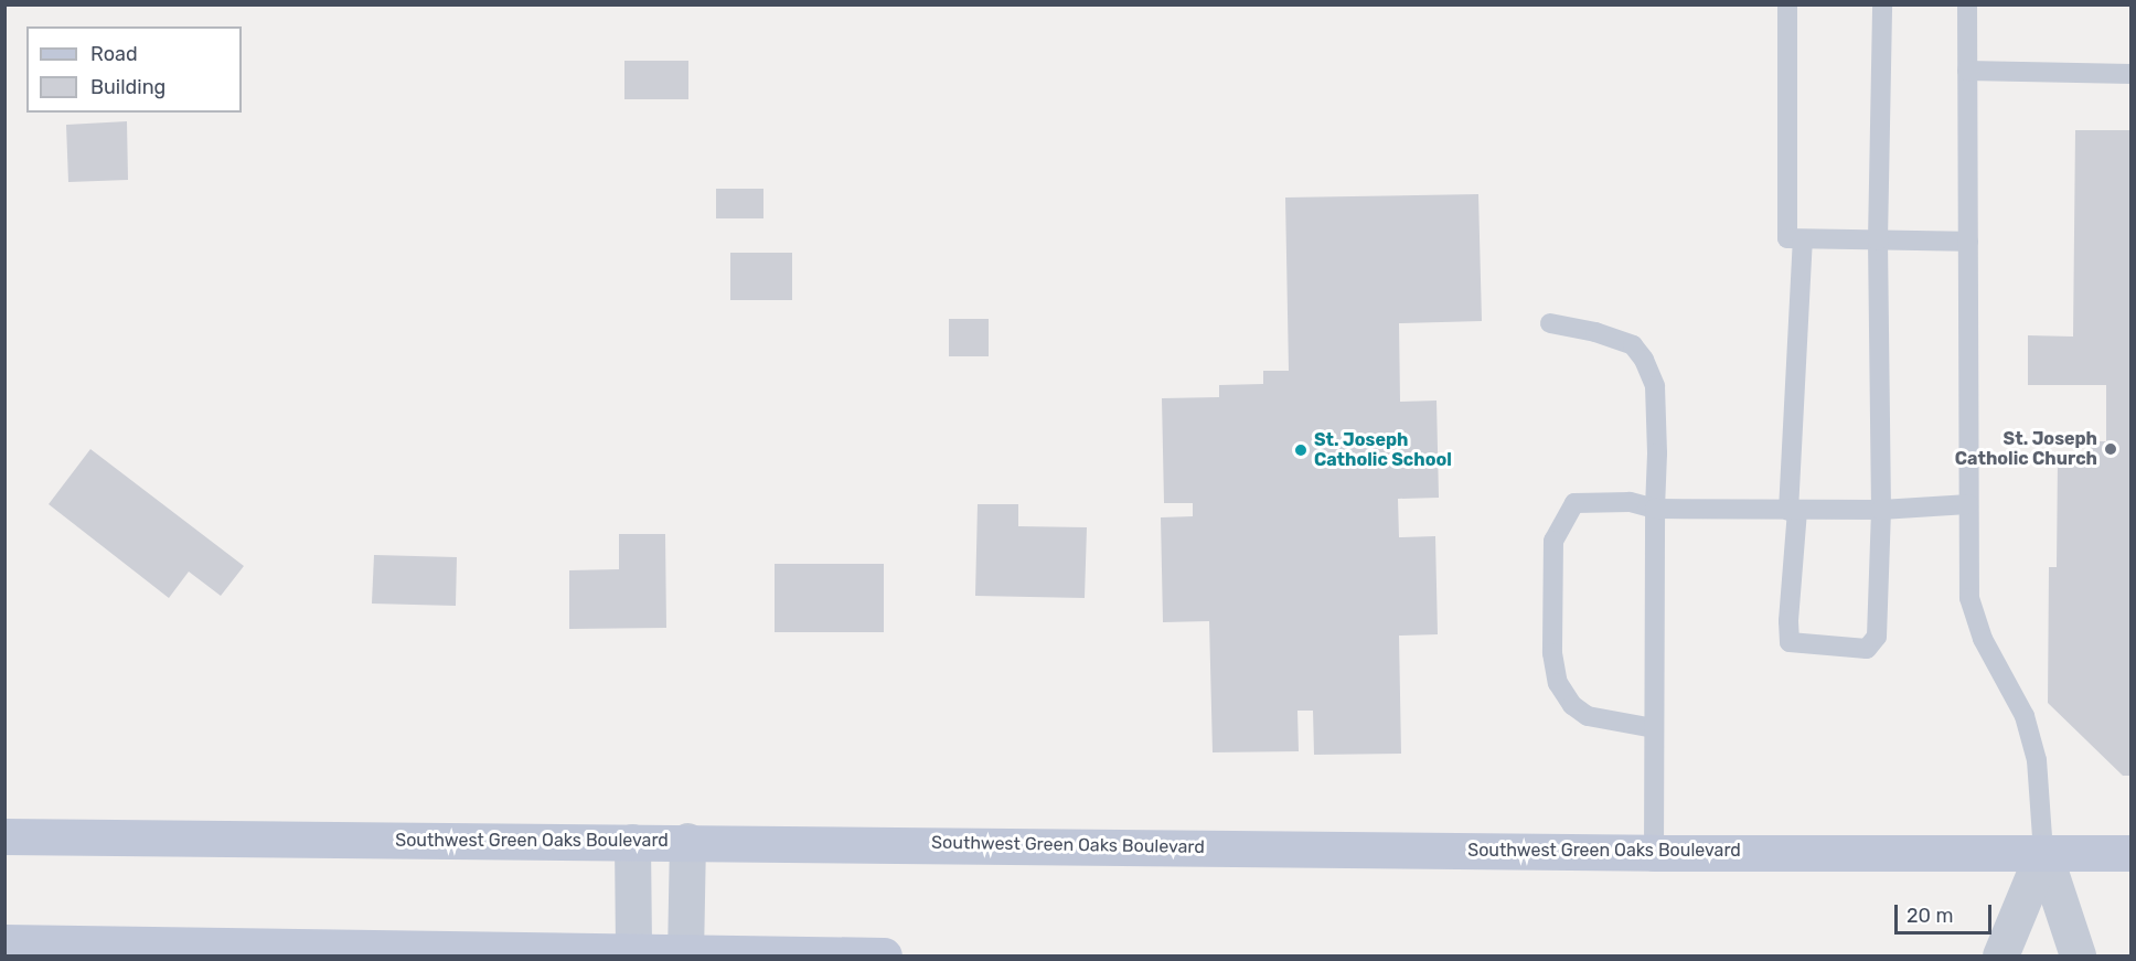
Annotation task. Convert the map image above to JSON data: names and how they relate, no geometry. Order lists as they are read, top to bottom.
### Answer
{
  "streets": {
    "main road": ["Southwest Green Oaks Boulevard"]
  },
  "places": ["St. Joseph Catholic Church", "St. Joseph Catholic School"],
  "legend": ["Road", "Building"],
  "scale_bar": "20 m"
}
